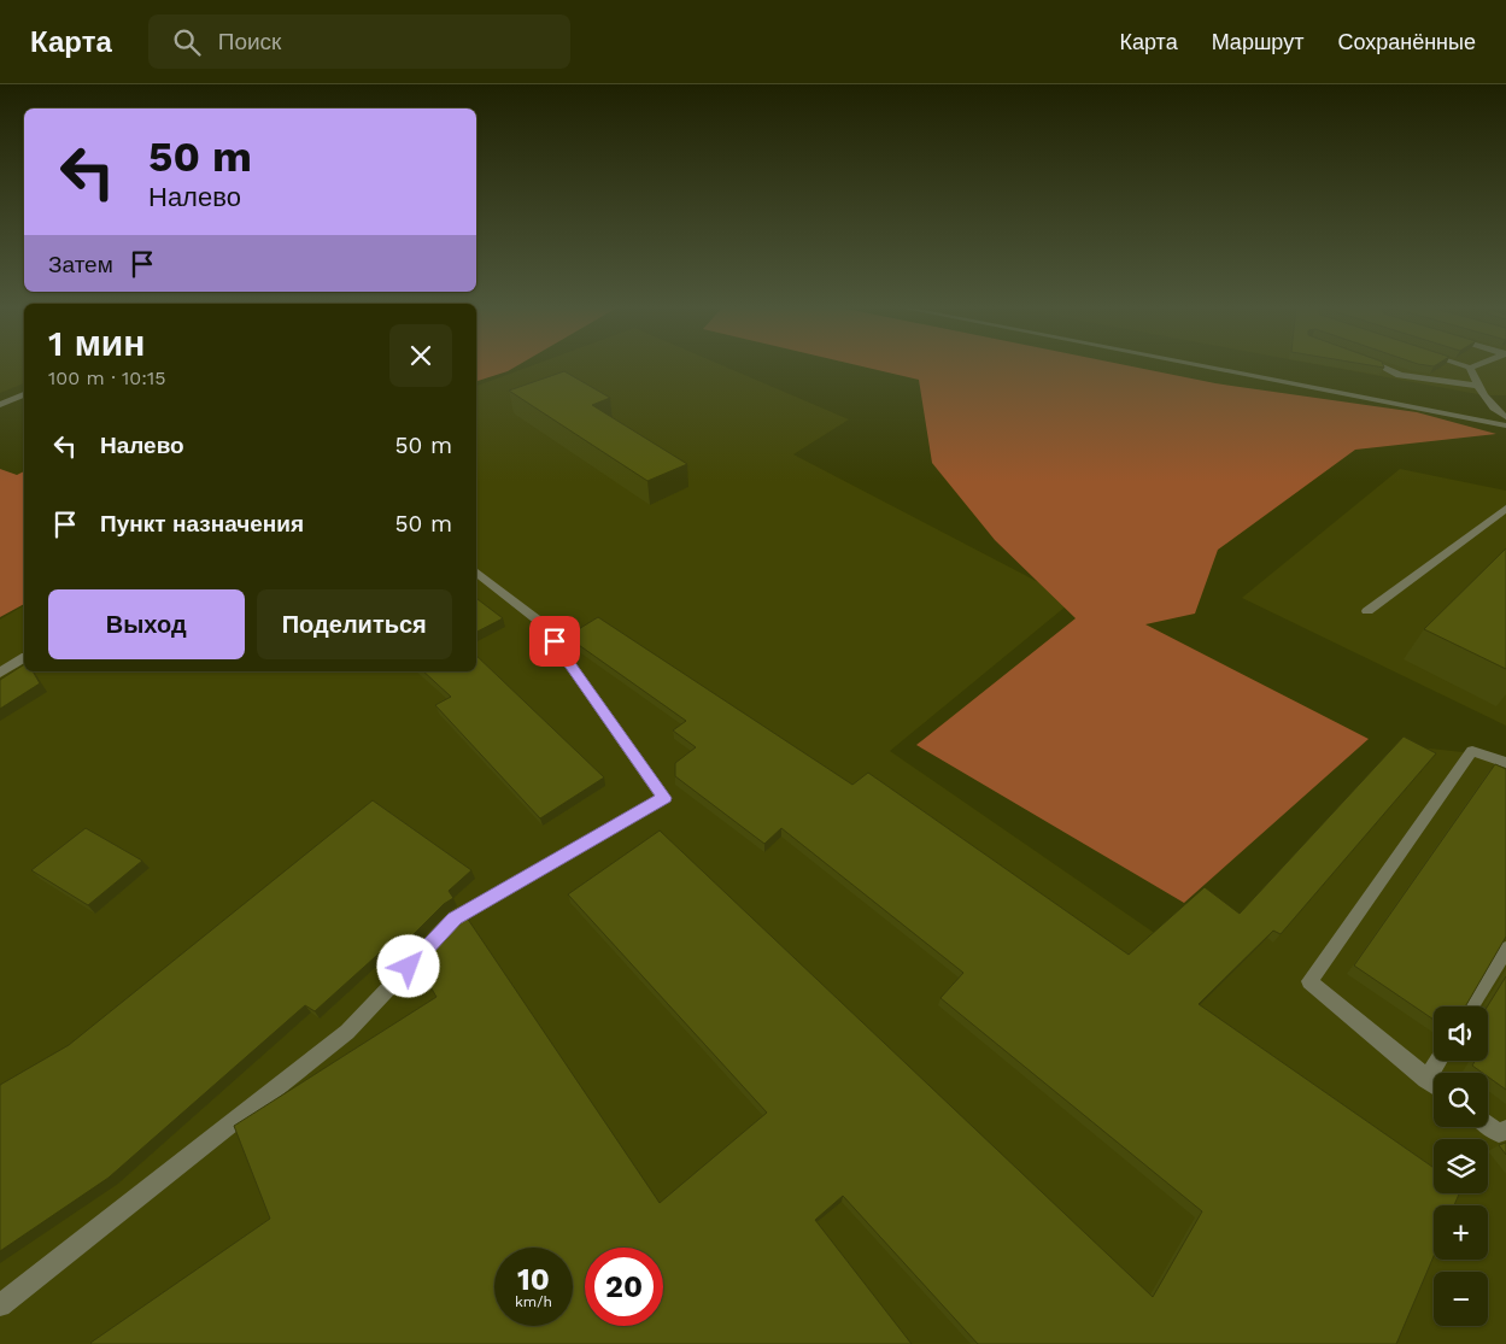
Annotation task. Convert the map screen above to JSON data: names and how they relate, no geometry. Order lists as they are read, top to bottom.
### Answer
{
  "page": {
    "header": "Карта",
    "search": "Поиск",
    "nav": ["Карта", "Маршрут", "Сохранённые"],
    "turn": ["50 m", "Налево"],
    "then": "Затем",
    "heading": ["1 мин", "100 m · 10:15"],
    "list": [
      {
        "name": "Налево",
        "value": "50 m"
      },
      {
        "name": "Пункт назначения",
        "value": "50 m"
      }
    ],
    "buttons": ["Выход", "Поделиться"],
    "map_buttons": ["+", "−"],
    "speed": "10 km/h",
    "limit": "20"
  }
}
